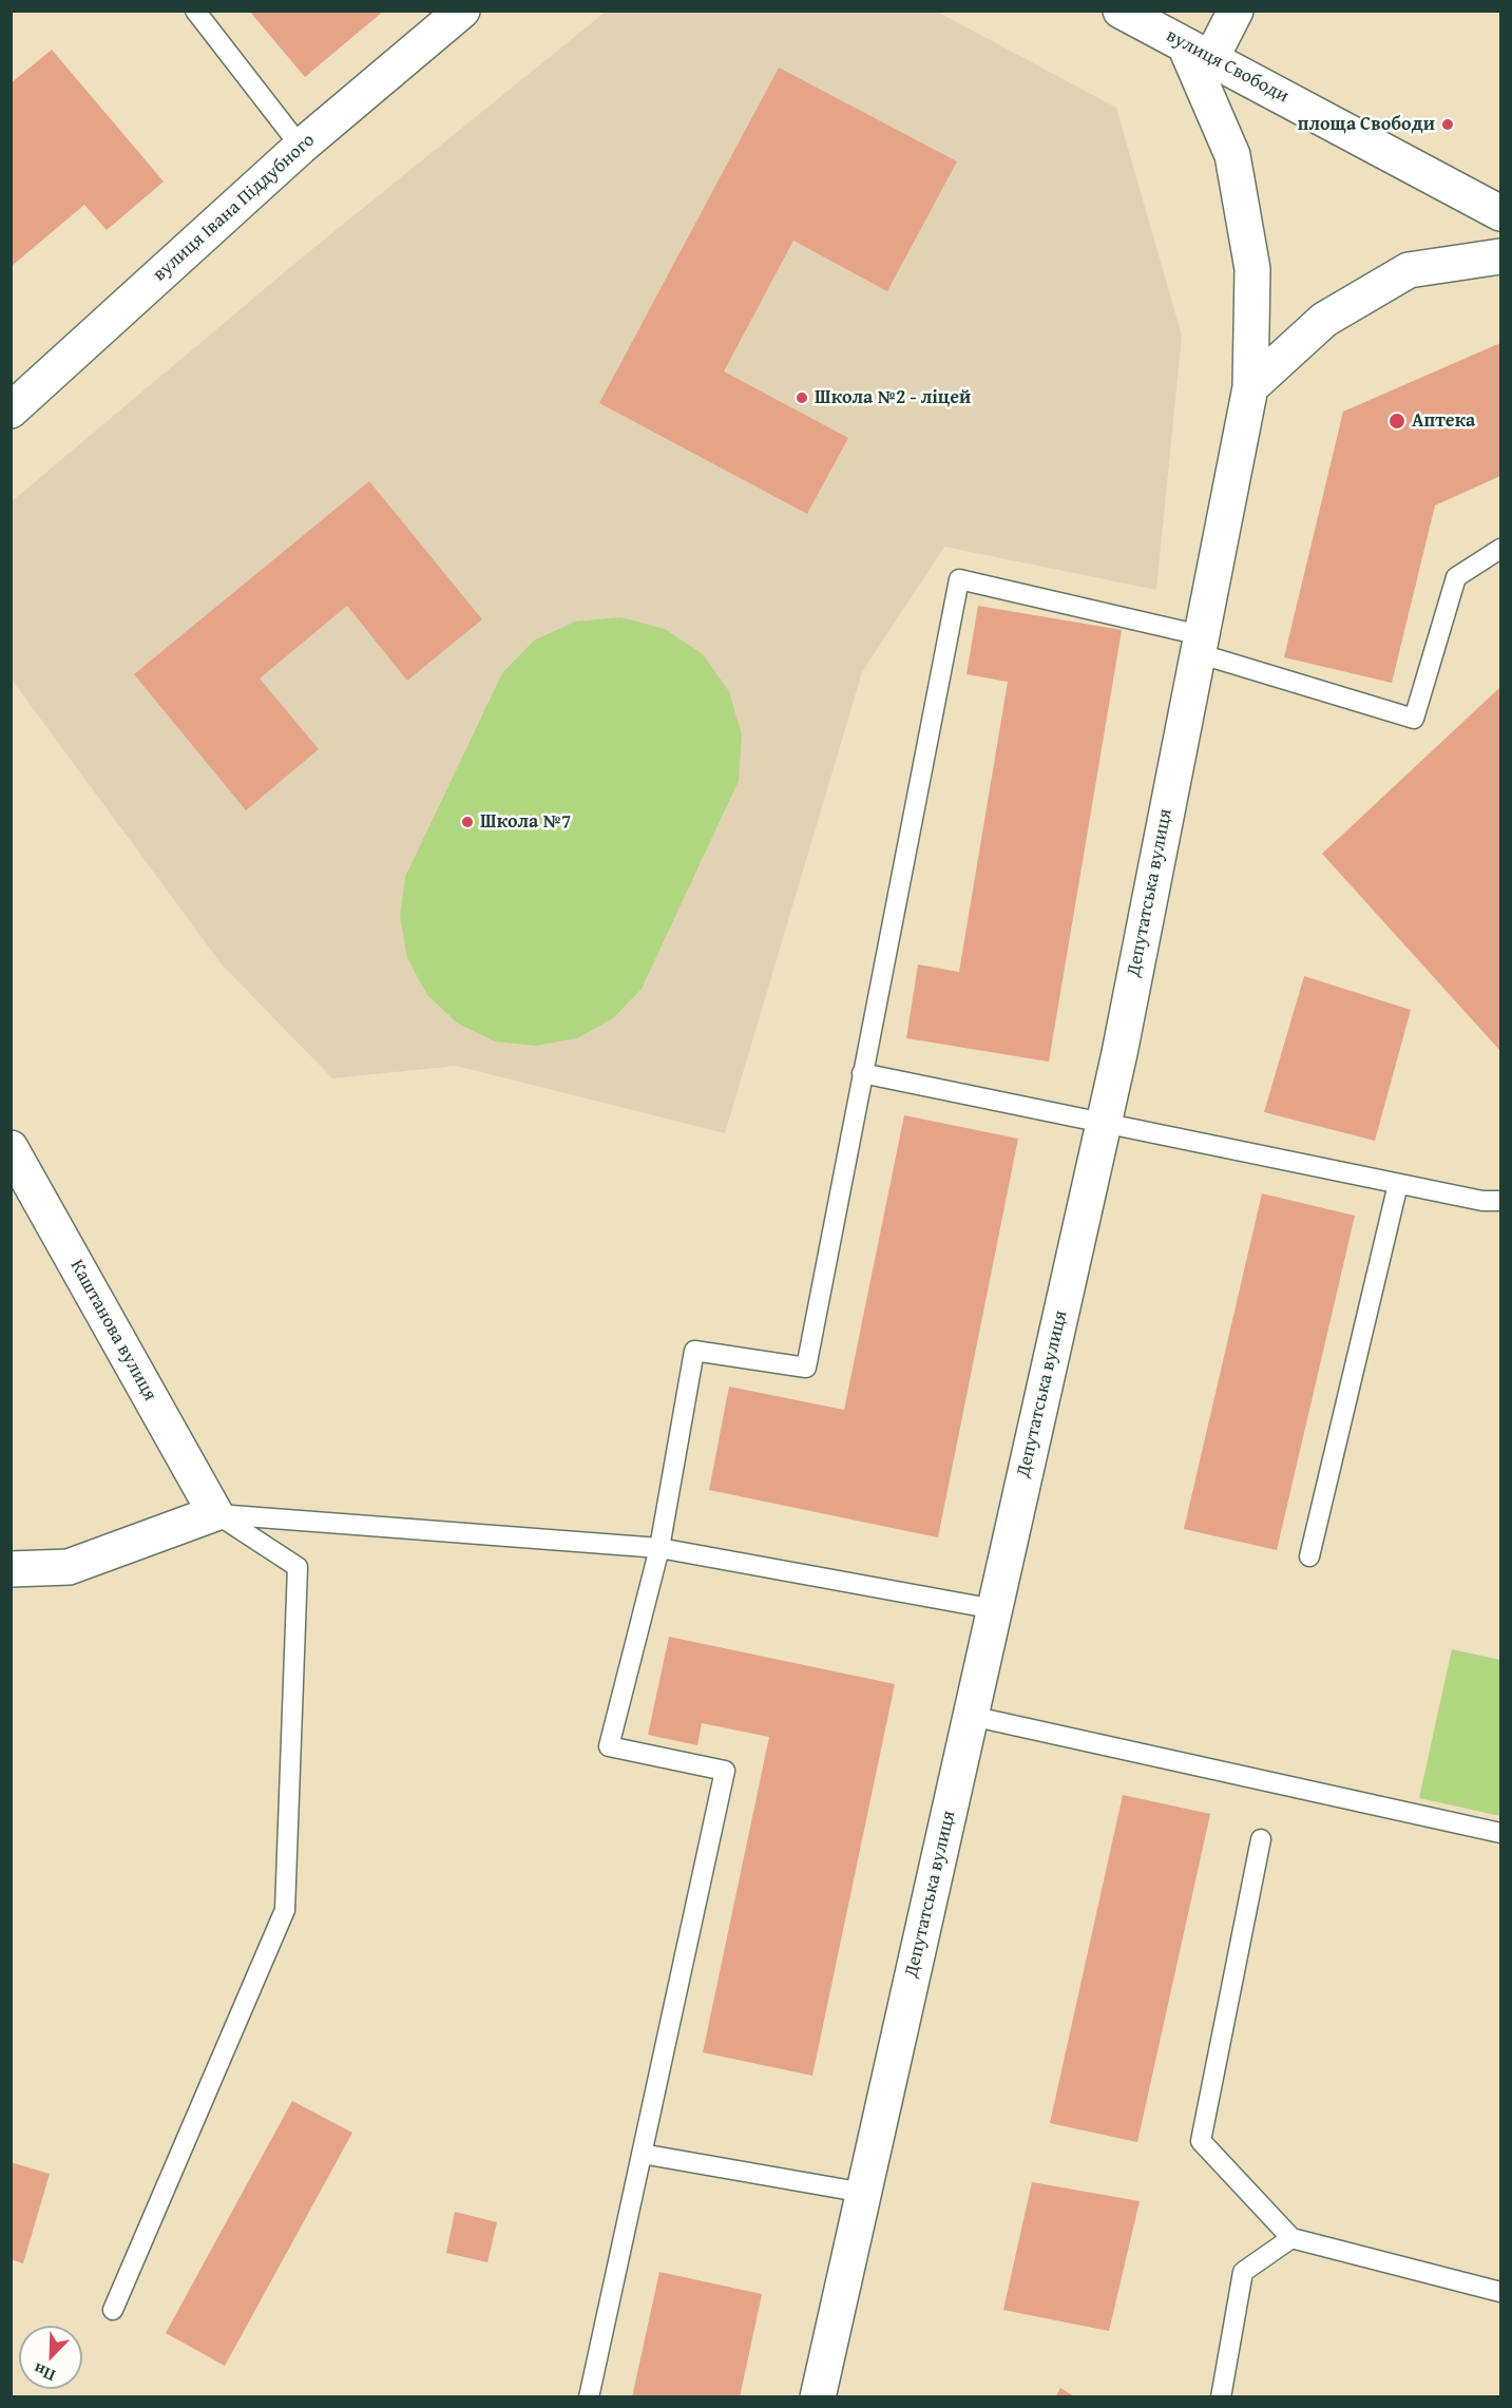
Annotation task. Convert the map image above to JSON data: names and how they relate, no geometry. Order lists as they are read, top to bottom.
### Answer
{
  "streets": {
    "street": [
      "вулиця Свободи",
      "вулиця Івана Піддубного",
      "Депутатська вулиця",
      "Каштанова вулиця"
    ]
  },
  "crossings": [
    ["вулиця Свободи", "Депутатська вулиця"]
  ],
  "places": [
    "площа Свободи",
    "Школа №2 - ліцей",
    "Аптека",
    "Школа №7"
  ],
  "north": "bottom left"
}
